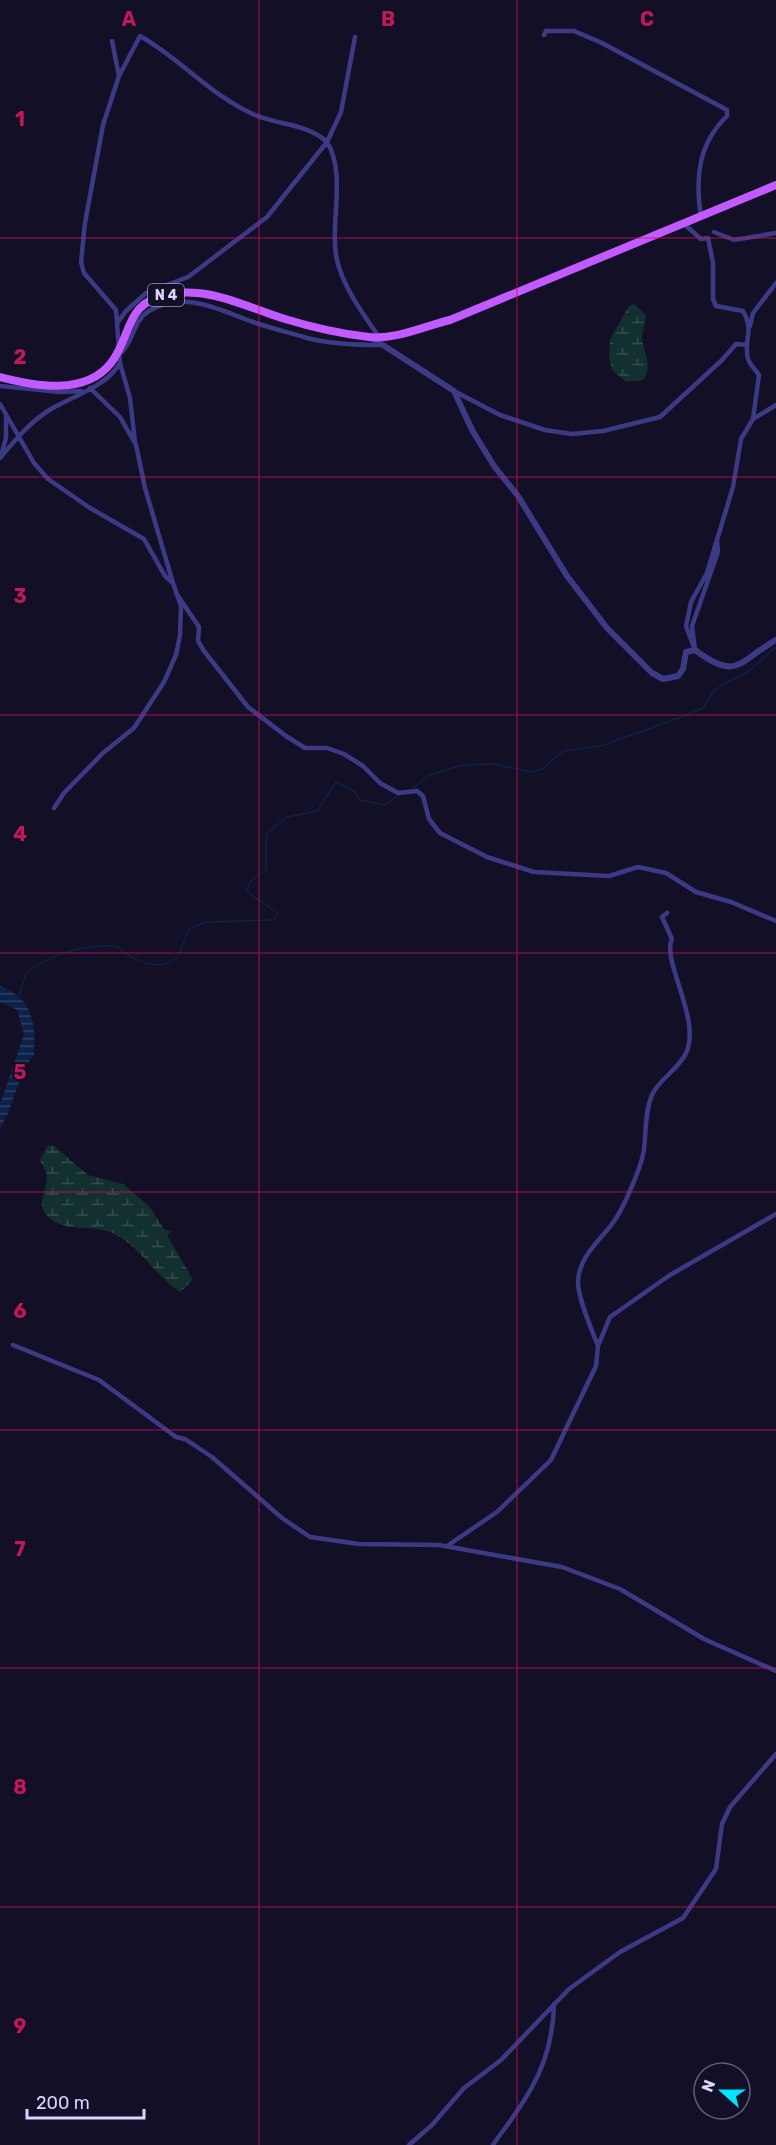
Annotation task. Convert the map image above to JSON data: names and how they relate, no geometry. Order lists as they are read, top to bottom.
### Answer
{
  "streets": {
    "main road": ["N 4"]
  },
  "scale_bar": "200 m",
  "north": "left",
  "grid": {
    "columns": ["A", "B", "C"],
    "rows": [
      "1",
      "2",
      "3",
      "4",
      "5",
      "6",
      "7",
      "8",
      "9"
    ]
  }
}
